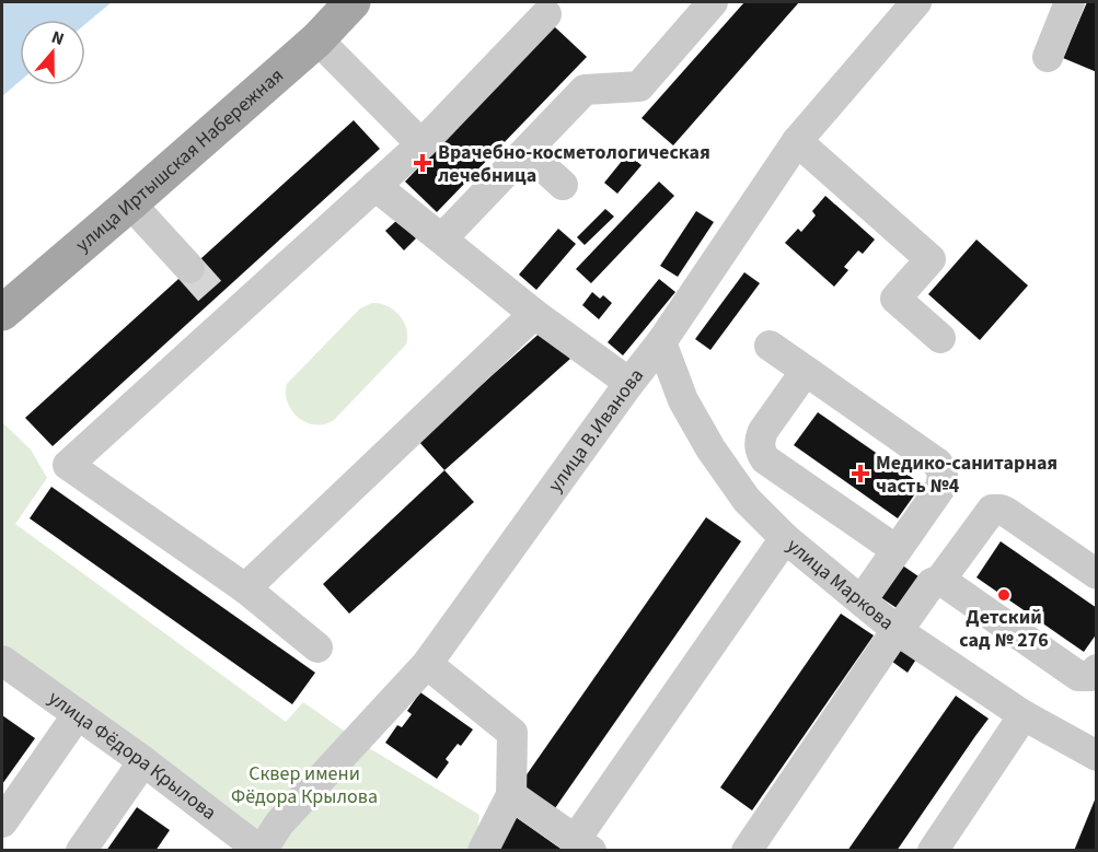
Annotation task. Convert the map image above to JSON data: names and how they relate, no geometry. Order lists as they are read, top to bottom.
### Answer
{
  "streets": {
    "main road": ["улица Иртышская Набережная"],
    "street": ["улица В.Иванова", "улица Маркова", "улица Фёдора Крылова"]
  },
  "crossings": [
    ["улица В.Иванова", "улица Маркова"],
    ["улица В.Иванова", "улица Фёдора Крылова"]
  ],
  "parks": ["Сквер имени Фёдора Крылова"],
  "places": {
    "health": ["Врачебно-косметологическая лечебница", "Медико-санитарная часть №4"],
    "other": ["Детский сад № 276"]
  },
  "north": "top"
}
